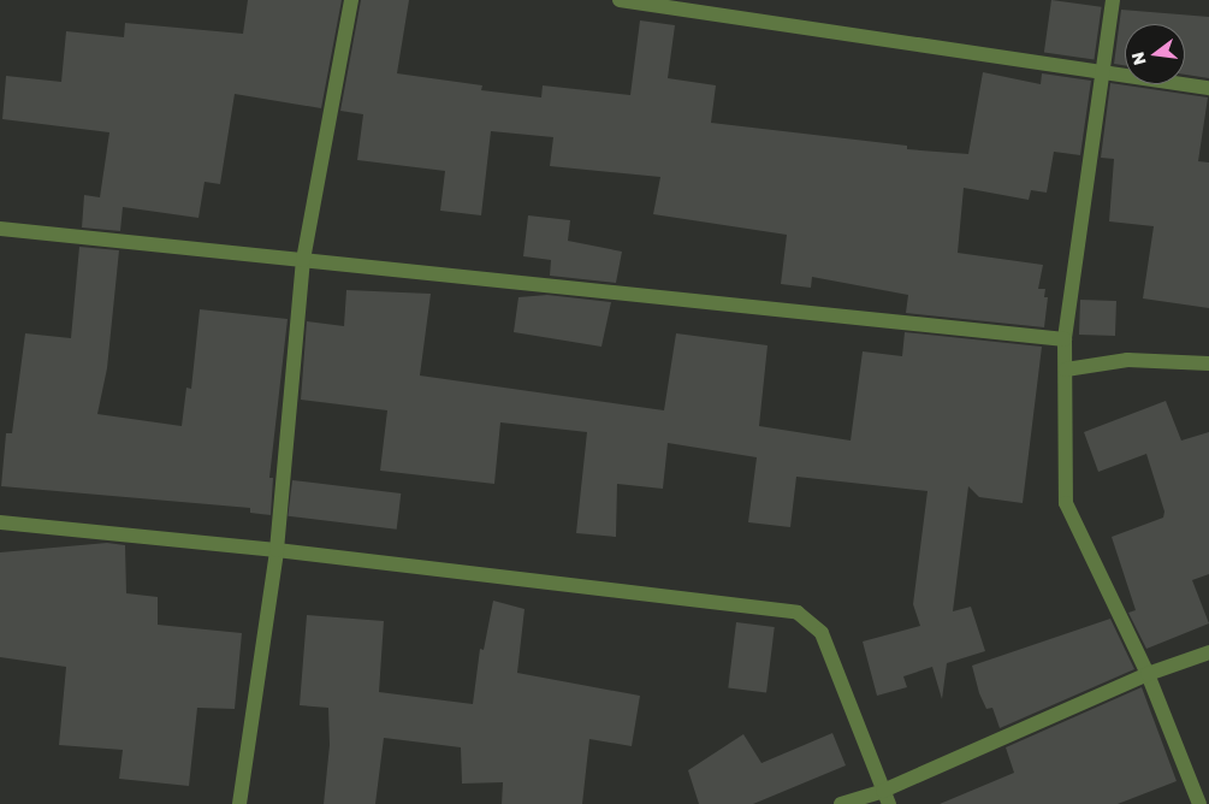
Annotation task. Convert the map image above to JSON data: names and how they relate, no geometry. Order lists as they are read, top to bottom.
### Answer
{
  "north": "left"
}
